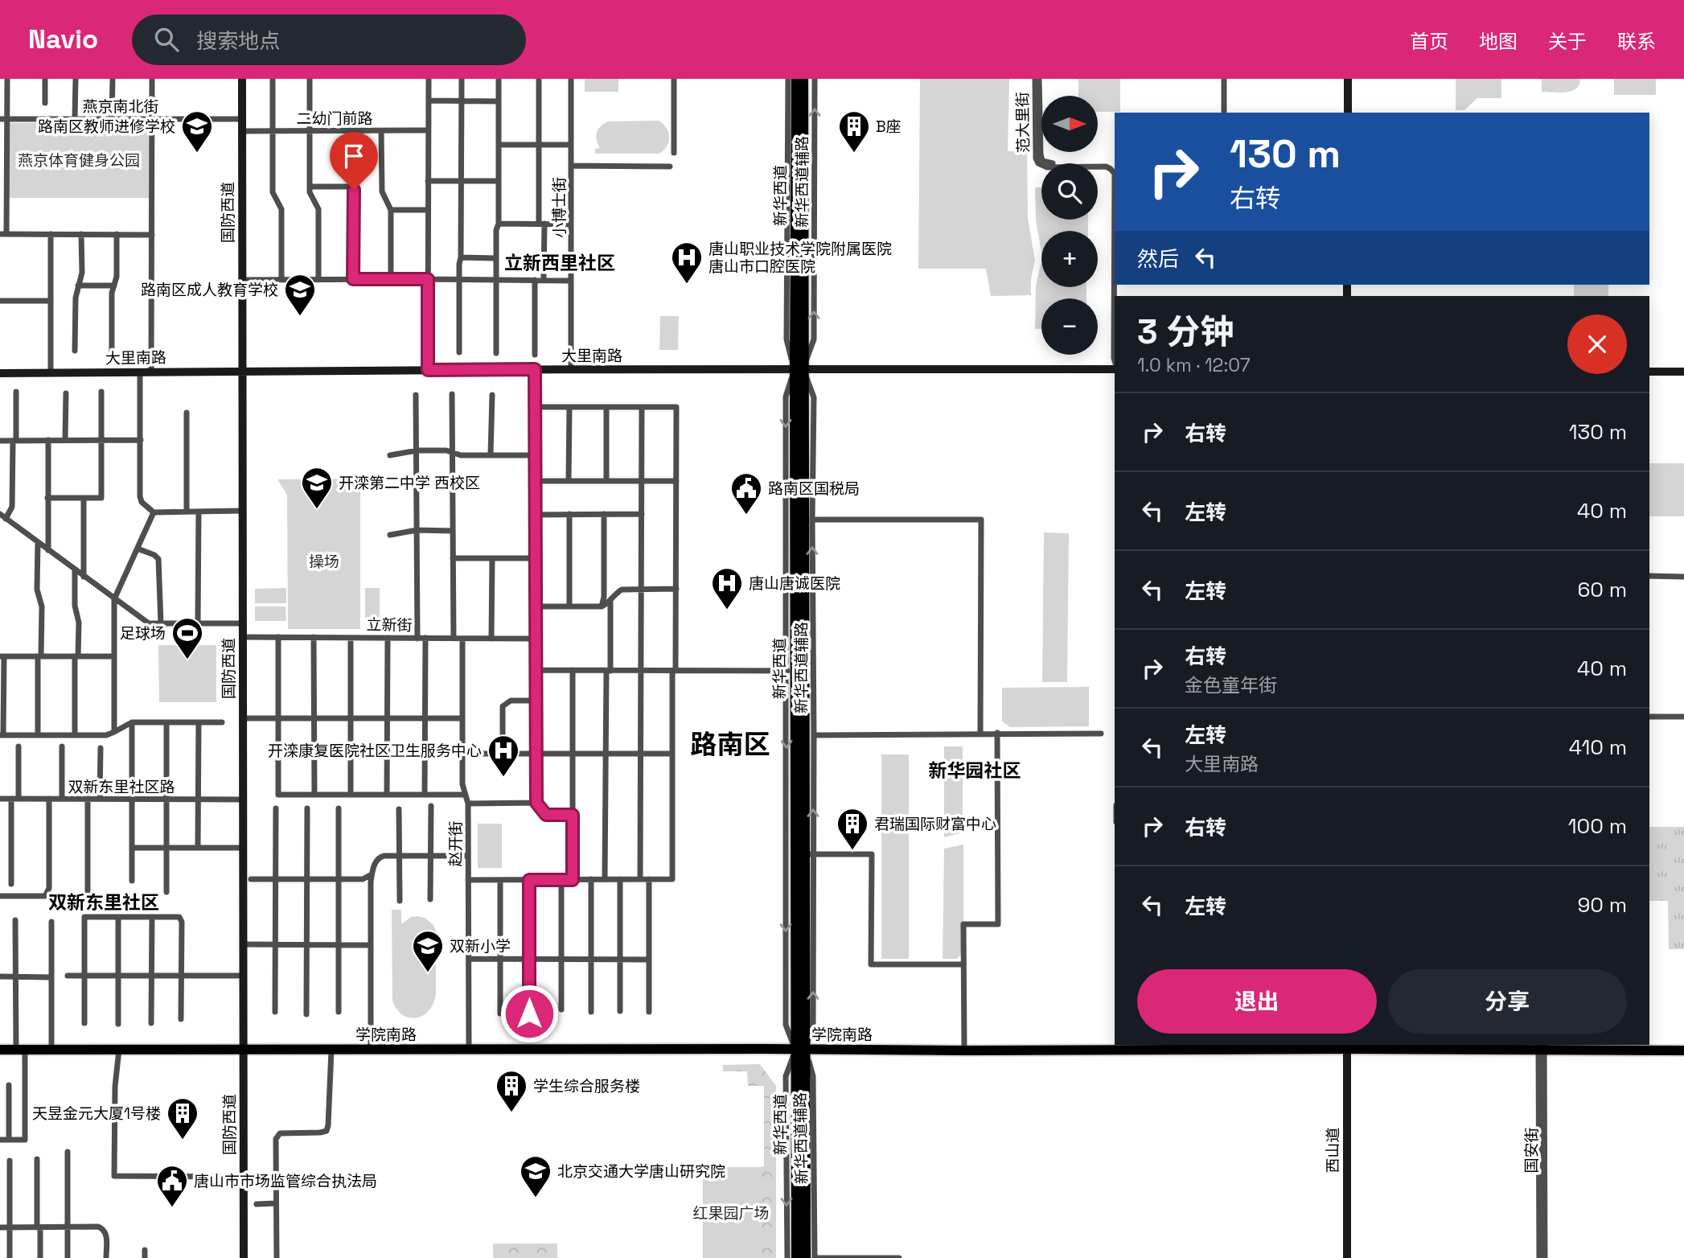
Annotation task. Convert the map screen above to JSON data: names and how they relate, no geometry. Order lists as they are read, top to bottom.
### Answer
{
  "streets": {
    "main road": ["新华西道", "学院南路"],
    "street": [
      "燕京南北街",
      "二幼门前路",
      "范大里街",
      "新华西道辅路",
      "小博士街",
      "国防西道",
      "大里南路",
      "立新街",
      "双新东里社区路",
      "赵开街",
      "西山道",
      "国安街"
    ]
  },
  "crossings": [
    ["燕京南北街", "国防西道"],
    ["二幼门前路", "国防西道"],
    ["新华西道辅路", "新华西道"],
    ["新华西道辅路", "大里南路"],
    ["新华西道辅路", "学院南路"],
    ["新华西道", "大里南路"],
    ["新华西道", "学院南路"],
    ["小博士街", "大里南路"],
    ["国防西道", "大里南路"],
    ["国防西道", "立新街"],
    ["国防西道", "双新东里社区路"],
    ["国防西道", "学院南路"],
    ["立新街", "赵开街"],
    ["赵开街", "学院南路"],
    ["学院南路", "西山道"],
    ["学院南路", "国安街"]
  ],
  "districts": [
    "立新西里社区",
    "路南区",
    "新华园社区",
    "双新东里社区"
  ],
  "parks": ["燕京体育健身公园", "操场", "红果园广场"],
  "places": {
    "school or university": [
      "路南区教师进修学校",
      "路南区成人教育学校",
      "开滦第二中学 西校区",
      "双新小学",
      "北京交通大学唐山研究院"
    ],
    "building": [
      "B座",
      "君瑞国际财富中心",
      "学生综合服务楼",
      "天昱金元大厦1号楼"
    ],
    "hospital": ["唐山职业技术学院附属医院 唐山市口腔医院", "唐山唐诚医院", "开滦康复医院社区卫生服务中心"],
    "public building": ["路南区国税局", "唐山市市场监管综合执法局"],
    "sports": ["足球场"]
  },
  "north": "right",
  "page": {
    "header": "Navio",
    "search": "搜索地点",
    "nav": [
      "首页",
      "地图",
      "关于",
      "联系"
    ],
    "map_buttons": ["+", "−"],
    "turn": ["130 m", "右转"],
    "then": "然后",
    "heading": ["3 分钟", "1.0 km · 12:07"],
    "list": [
      {
        "name": "右转",
        "value": "130 m"
      },
      {
        "name": "左转",
        "value": "40 m"
      },
      {
        "name": "左转",
        "value": "60 m"
      },
      {
        "name": "右转",
        "note": "金色童年街",
        "value": "40 m"
      },
      {
        "name": "左转",
        "note": "大里南路",
        "value": "410 m"
      },
      {
        "name": "右转",
        "value": "100 m"
      },
      {
        "name": "左转",
        "value": "90 m"
      }
    ],
    "buttons": ["退出", "分享"]
  }
}
